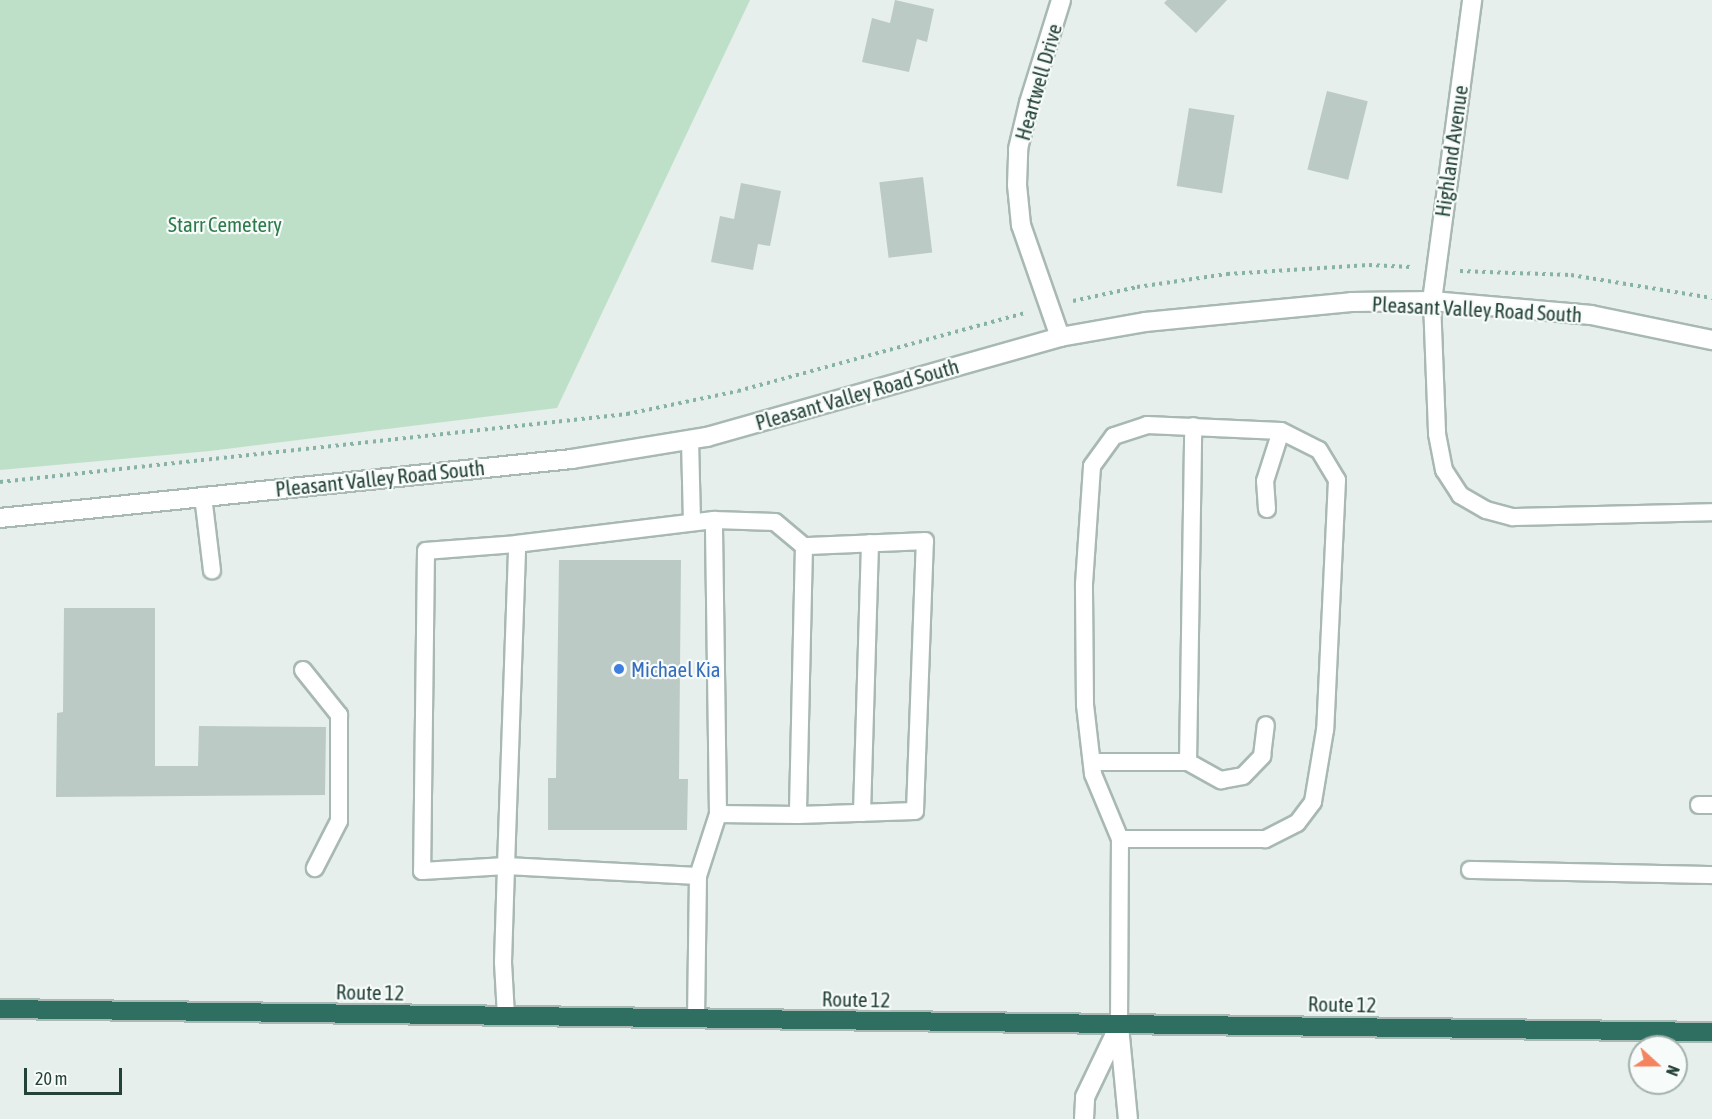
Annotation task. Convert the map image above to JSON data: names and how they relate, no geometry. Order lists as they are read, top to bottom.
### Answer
{
  "streets": {
    "highway": ["Route 12"],
    "street": ["Heartwell Drive", "Highland Avenue", "Pleasant Valley Road South"]
  },
  "crossings": [
    ["Heartwell Drive", "Pleasant Valley Road South"],
    ["Highland Avenue", "Pleasant Valley Road South"]
  ],
  "parks": ["Starr Cemetery"],
  "places": ["Michael Kia"],
  "scale_bar": "20 m",
  "north": "right"
}
